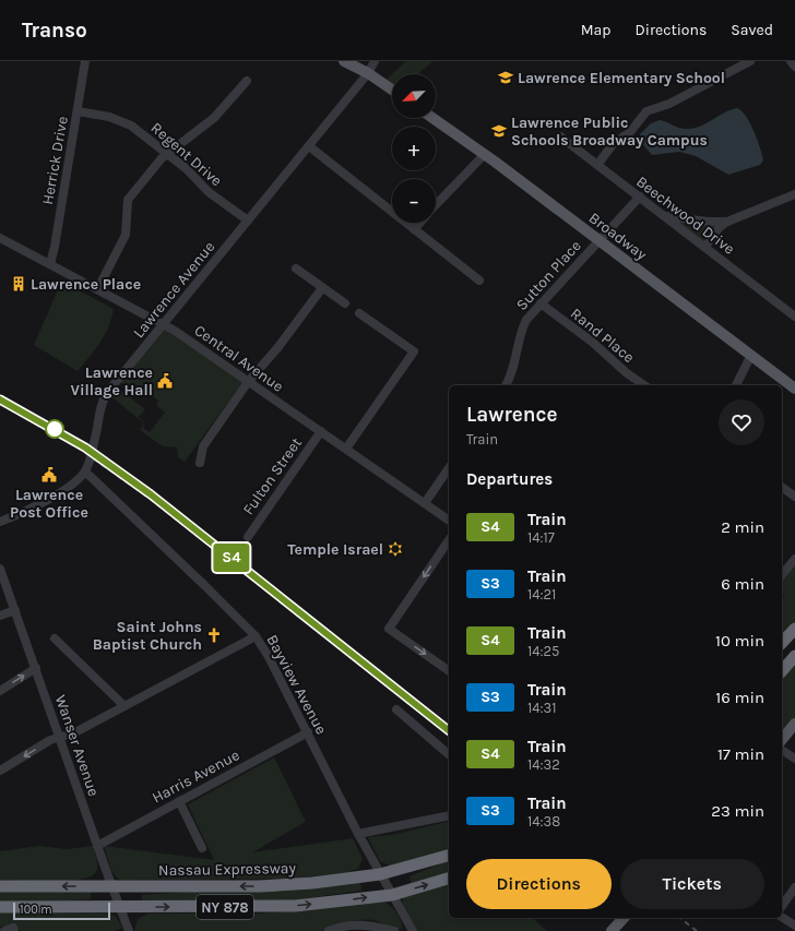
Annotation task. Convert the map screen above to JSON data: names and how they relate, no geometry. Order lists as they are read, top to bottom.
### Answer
{
  "streets": {
    "highway": ["Nassau Expressway", "NY 878"],
    "main road": ["Broadway"],
    "street": [
      "Regent Drive",
      "Herrick Drive",
      "Beechwood Drive",
      "Sutton Place",
      "Lawrence Avenue",
      "Rand Place",
      "Central Avenue",
      "Fulton Street",
      "Bayview Avenue",
      "Wanser Avenue",
      "Harris Avenue"
    ]
  },
  "crossings": [
    ["Regent Drive", "Herrick Drive"],
    ["Regent Drive", "Lawrence Avenue"],
    ["Herrick Drive", "Central Avenue"],
    ["Beechwood Drive", "Sutton Place"],
    ["Broadway", "Sutton Place"],
    ["Sutton Place", "Rand Place"],
    ["Lawrence Avenue", "Central Avenue"],
    ["Lawrence Avenue", "Bayview Avenue"],
    ["Central Avenue", "Fulton Street"],
    ["Bayview Avenue", "Harris Avenue"],
    ["Bayview Avenue", "Nassau Expressway"],
    ["Bayview Avenue", "NY 878"],
    ["Wanser Avenue", "Harris Avenue"],
    ["Wanser Avenue", "Nassau Expressway"],
    ["Wanser Avenue", "NY 878"]
  ],
  "places": {
    "school or university": ["Lawrence Elementary School", "Lawrence Public Schools Broadway Campus"],
    "building": ["Lawrence Place"],
    "public building": ["Lawrence Village Hall", "Lawrence Post Office"],
    "synagogue": ["Temple Israel"],
    "church": ["Saint Johns Baptist Church"]
  },
  "scale_bar": "100 m",
  "north": "bottom left",
  "page": {
    "header": "Transo",
    "nav": ["Map", "Directions", "Saved"],
    "on_map": "S4",
    "map_buttons": ["+", "−"],
    "heading": [
      ["Lawrence", "Train"],
      "Departures"
    ],
    "list": [
      {
        "mark": "S4",
        "name": "Train",
        "note": "14:17",
        "value": "2 min"
      },
      {
        "mark": "S3",
        "name": "Train",
        "note": "14:21",
        "value": "6 min"
      },
      {
        "mark": "S4",
        "name": "Train",
        "note": "14:25",
        "value": "10 min"
      },
      {
        "mark": "S3",
        "name": "Train",
        "note": "14:31",
        "value": "16 min"
      },
      {
        "mark": "S4",
        "name": "Train",
        "note": "14:32",
        "value": "17 min"
      },
      {
        "mark": "S3",
        "name": "Train",
        "note": "14:38",
        "value": "23 min"
      }
    ],
    "buttons": ["Directions", "Tickets"],
    "scale": "100 m"
  }
}
